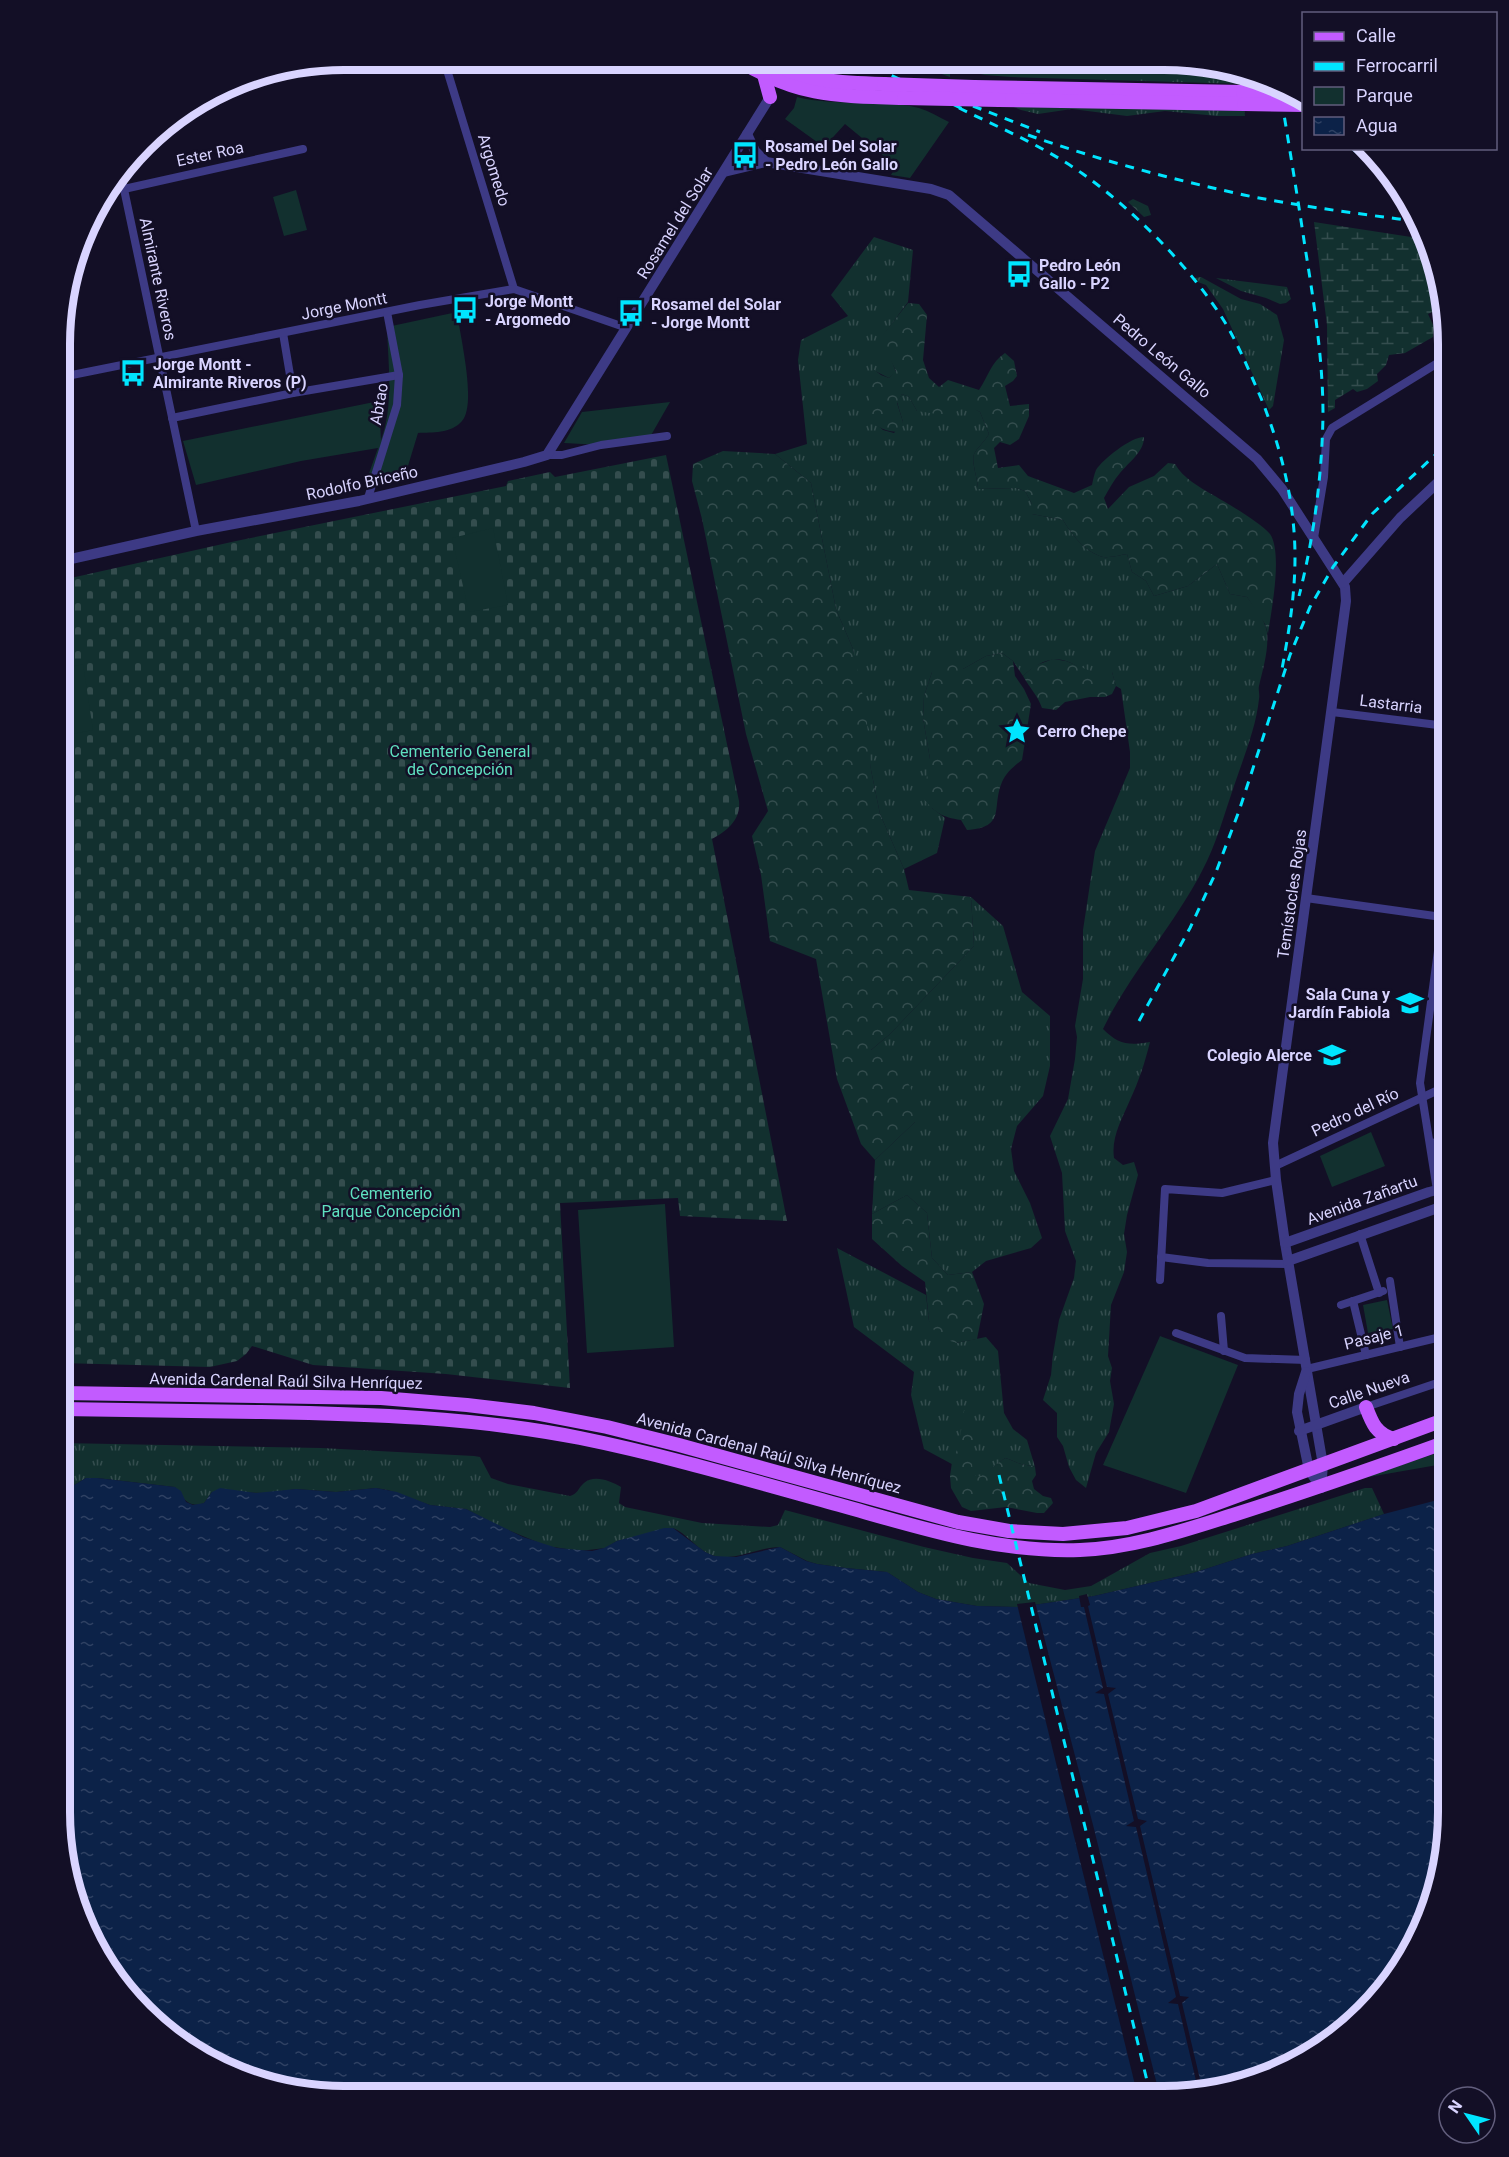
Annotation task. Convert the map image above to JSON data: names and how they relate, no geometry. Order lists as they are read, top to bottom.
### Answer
{
  "streets": {
    "main road": ["Avenida Cardenal Raúl Silva Henríquez"],
    "street": [
      "Ester Roa",
      "Argomedo",
      "Rosamel del Solar",
      "Almirante Riveros",
      "Jorge Montt",
      "Pedro León Gallo",
      "Abtao",
      "Rodolfo Briceño",
      "Lastarria",
      "Temístocles Rojas",
      "Pedro del Río",
      "Avenida Zañartu",
      "Pasaje 1",
      "Calle Nueva"
    ]
  },
  "crossings": [
    ["Ester Roa", "Almirante Riveros"],
    ["Argomedo", "Jorge Montt"],
    ["Rosamel del Solar", "Jorge Montt"],
    ["Rosamel del Solar", "Pedro León Gallo"],
    ["Rosamel del Solar", "Rodolfo Briceño"],
    ["Almirante Riveros", "Jorge Montt"],
    ["Almirante Riveros", "Rodolfo Briceño"],
    ["Jorge Montt", "Abtao"],
    ["Pedro León Gallo", "Temístocles Rojas"],
    ["Abtao", "Rodolfo Briceño"],
    ["Lastarria", "Temístocles Rojas"],
    ["Temístocles Rojas", "Pedro del Río"],
    ["Temístocles Rojas", "Avenida Zañartu"],
    ["Temístocles Rojas", "Pasaje 1"],
    ["Temístocles Rojas", "Avenida Cardenal Raúl Silva Henríquez"],
    ["Temístocles Rojas", "Calle Nueva"]
  ],
  "parks": ["Cementerio General de Concepción", "Cementerio Parque Concepción"],
  "places": {
    "bus stop": [
      "Rosamel Del Solar - Pedro León Gallo",
      "Pedro León Gallo - P2",
      "Jorge Montt - Argomedo",
      "Rosamel del Solar - Jorge Montt",
      "Jorge Montt - Almirante Riveros (P)"
    ],
    "place": ["Cerro Chepe"],
    "school or university": ["Sala Cuna y Jardín Fabiola", "Colegio Alerce"]
  },
  "legend": [
    "Calle",
    "Ferrocarril",
    "Parque",
    "Agua"
  ],
  "north": "top left"
}
